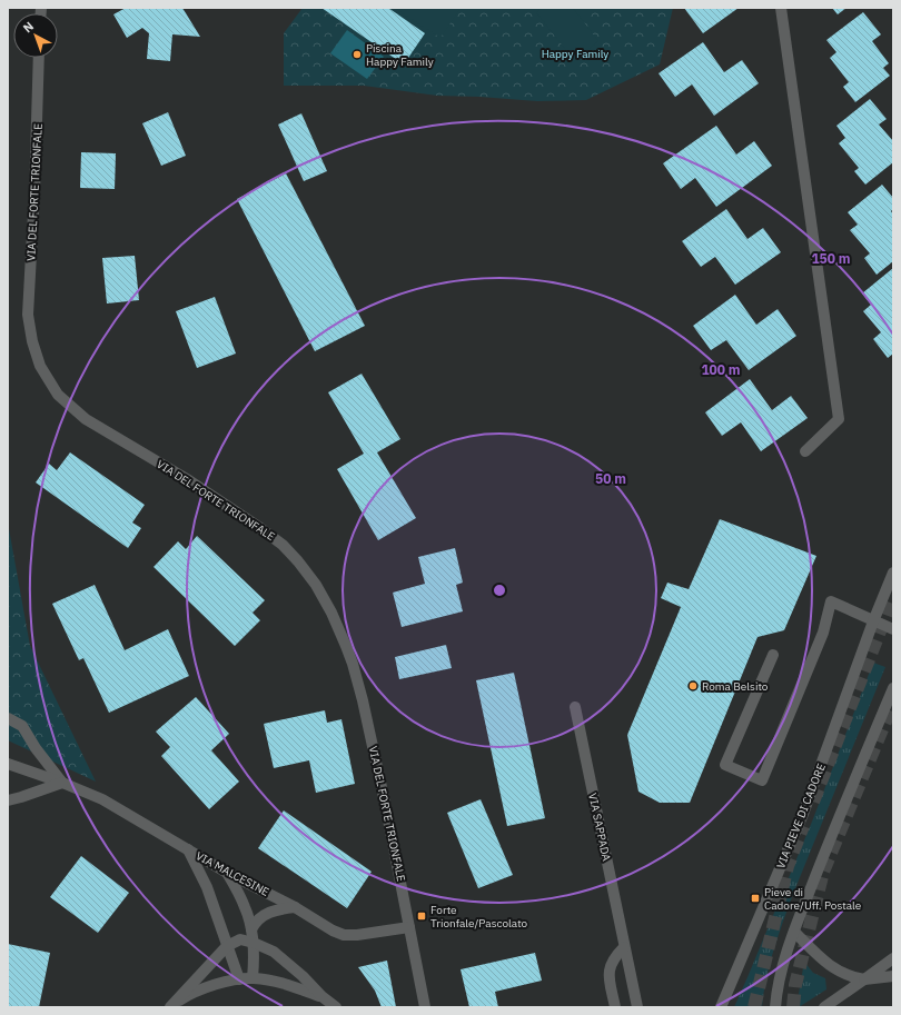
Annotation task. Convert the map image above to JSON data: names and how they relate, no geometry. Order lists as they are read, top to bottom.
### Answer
{
  "streets": {
    "street": [
      "VIA DEL FORTE TRIONFALE",
      "VIA PIEVE DI CADORE",
      "VIA SAPPADA",
      "VIA MALCESINE"
    ]
  },
  "crossings": [
    ["VIA DEL FORTE TRIONFALE", "VIA MALCESINE"]
  ],
  "parks": ["Happy Family"],
  "places": {
    "other": ["Piscina Happy Family", "Roma Belsito"],
    "transit": ["Pieve di Cadore/Uff. Postale", "Forte Trionfale/Pascolato"]
  },
  "north": "top left",
  "rings": ["150 m", "100 m", "50 m"]
}
